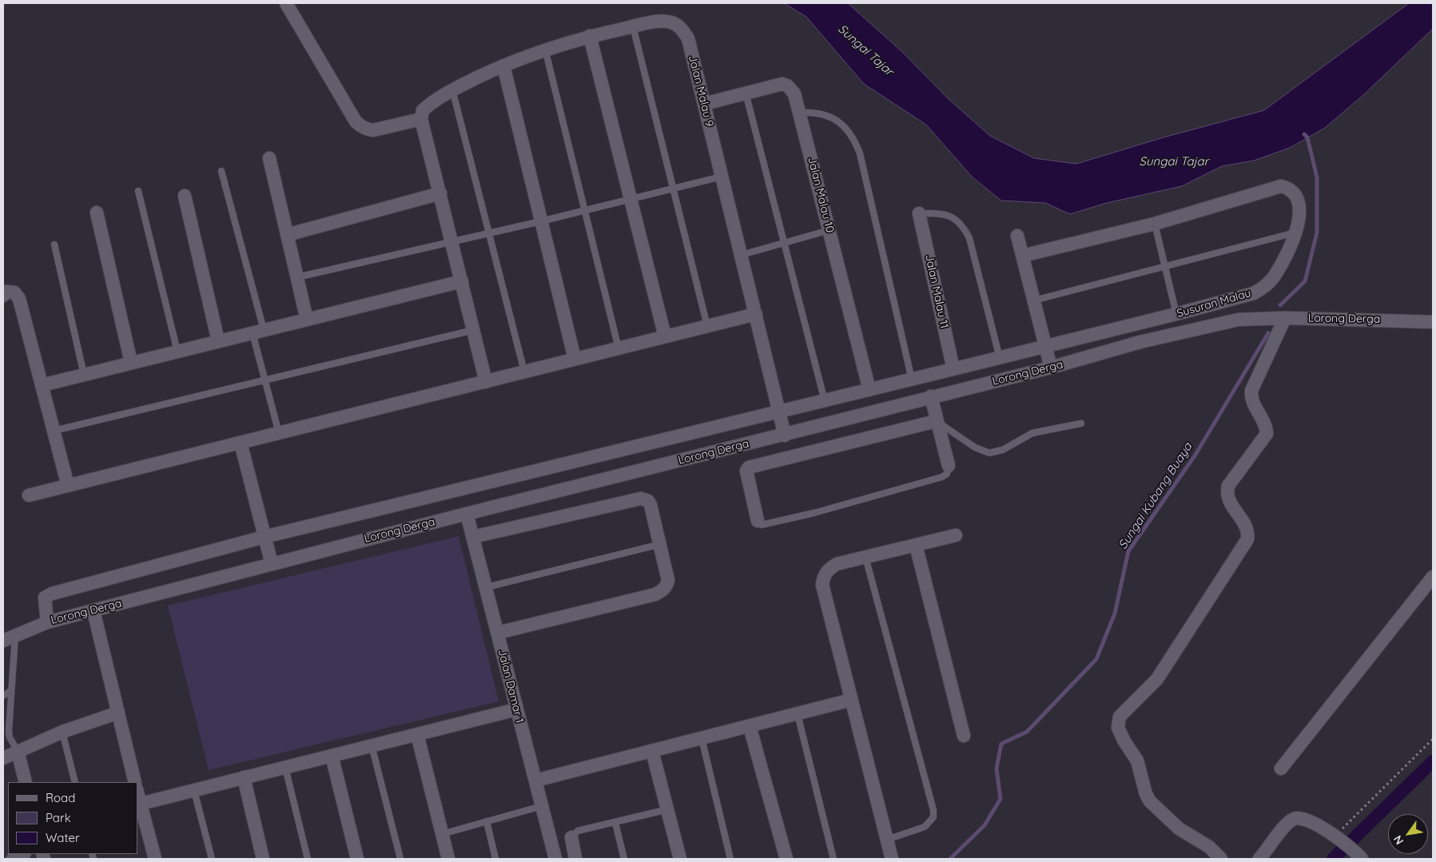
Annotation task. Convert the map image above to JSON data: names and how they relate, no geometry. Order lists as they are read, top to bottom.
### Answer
{
  "streets": {
    "street": [
      "Jalan Malau 9",
      "Jalan Malau 10",
      "Jalan Malau 11",
      "Susuran Malau",
      "Lorong Derga",
      "Jalan Damar 1"
    ]
  },
  "crossings": [
    ["Jalan Malau 9", "Jalan Malau 10"],
    ["Jalan Malau 9", "Susuran Malau"],
    ["Jalan Malau 9", "Lorong Derga"],
    ["Jalan Malau 10", "Susuran Malau"],
    ["Jalan Malau 11", "Susuran Malau"],
    ["Susuran Malau", "Lorong Derga"],
    ["Lorong Derga", "Jalan Damar 1"]
  ],
  "water": ["Sungai Tajar", "Sungai Kubang Buaya"],
  "legend": ["Road", "Park", "Water"],
  "north": "bottom left"
}
